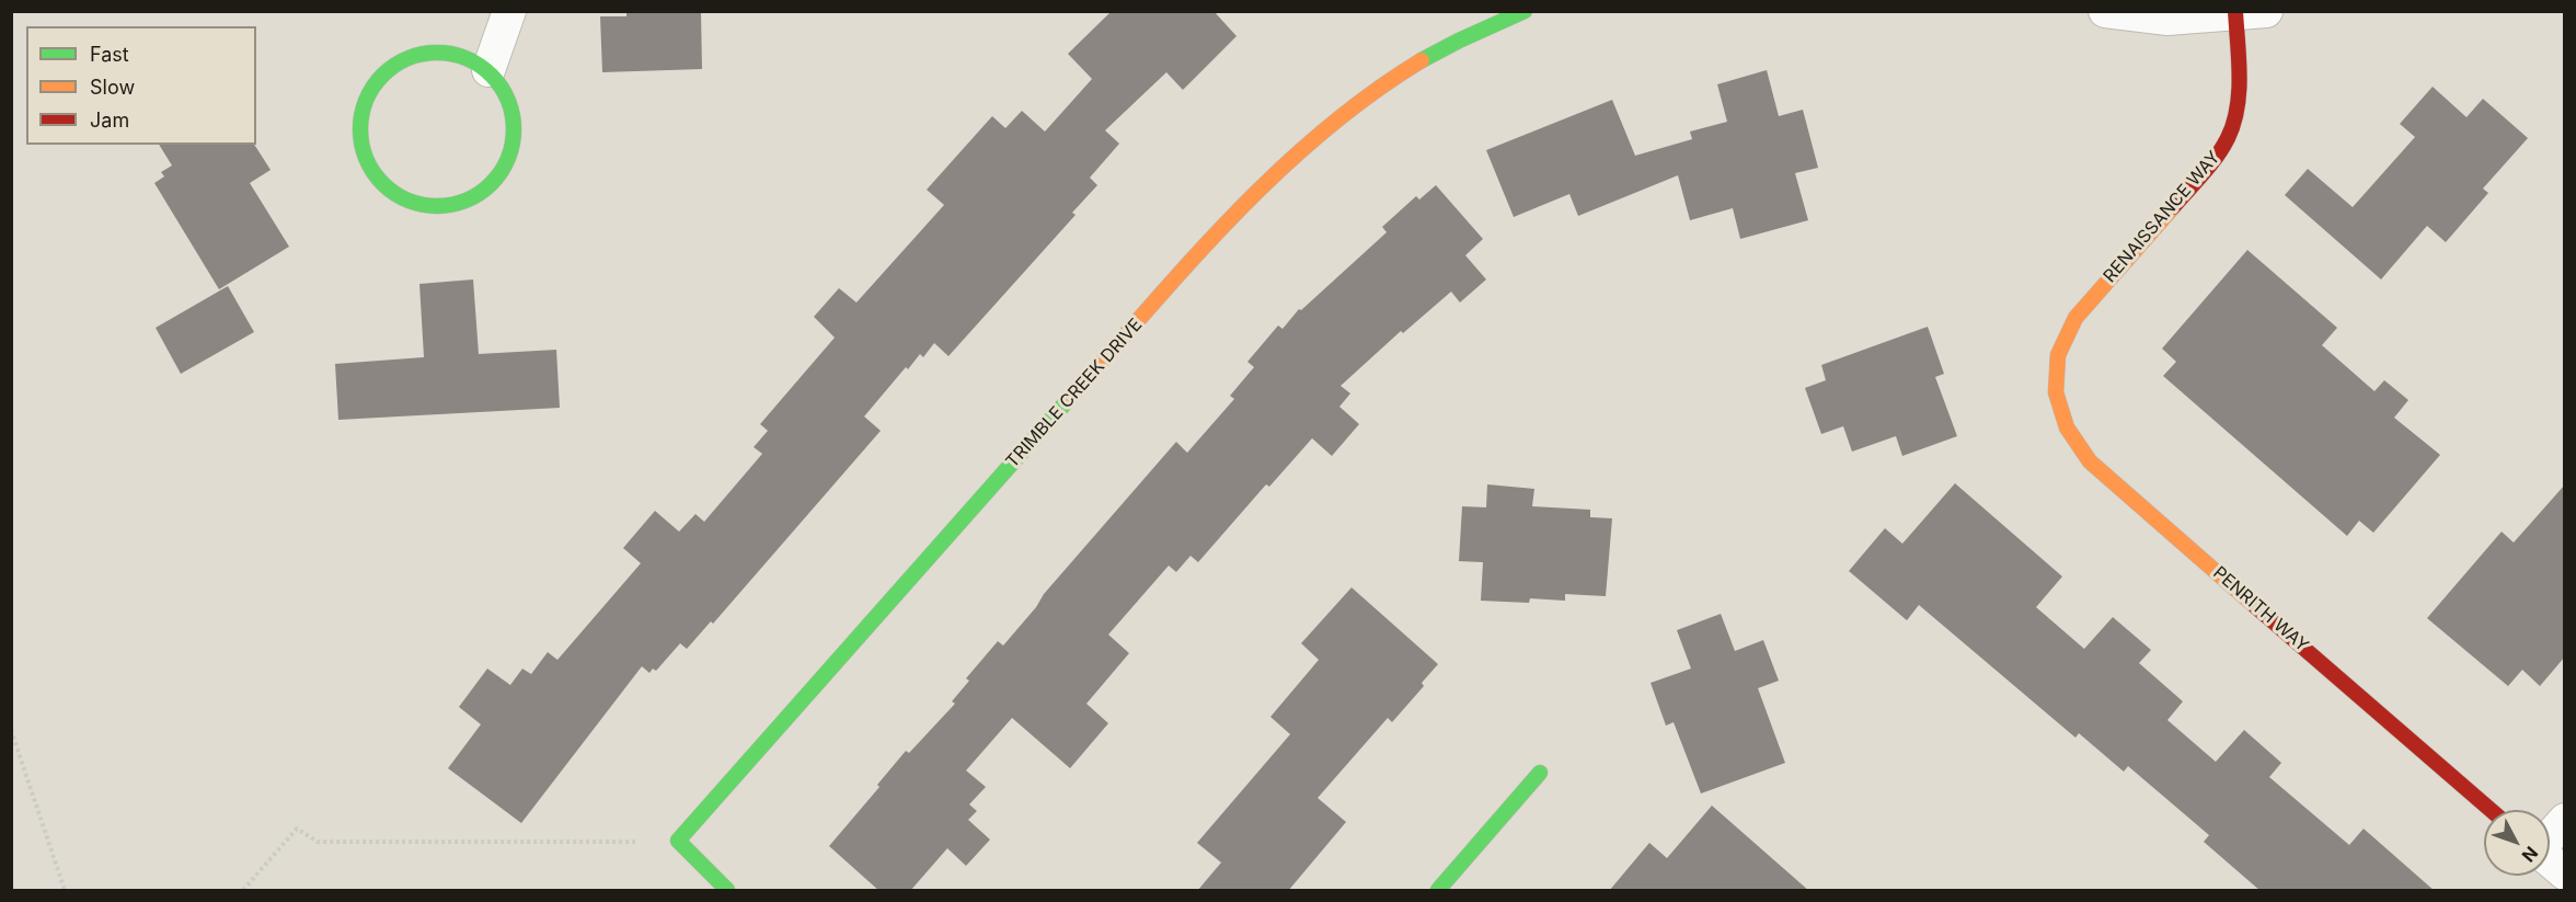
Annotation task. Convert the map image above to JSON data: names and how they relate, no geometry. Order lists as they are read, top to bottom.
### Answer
{
  "streets": {
    "street": ["RENAISSANCE WAY", "TRIMBLE CREEK DRIVE", "PENRITH WAY"]
  },
  "crossings": [
    ["RENAISSANCE WAY", "PENRITH WAY"]
  ],
  "legend": ["Fast", "Slow", "Jam"],
  "north": "bottom right"
}
